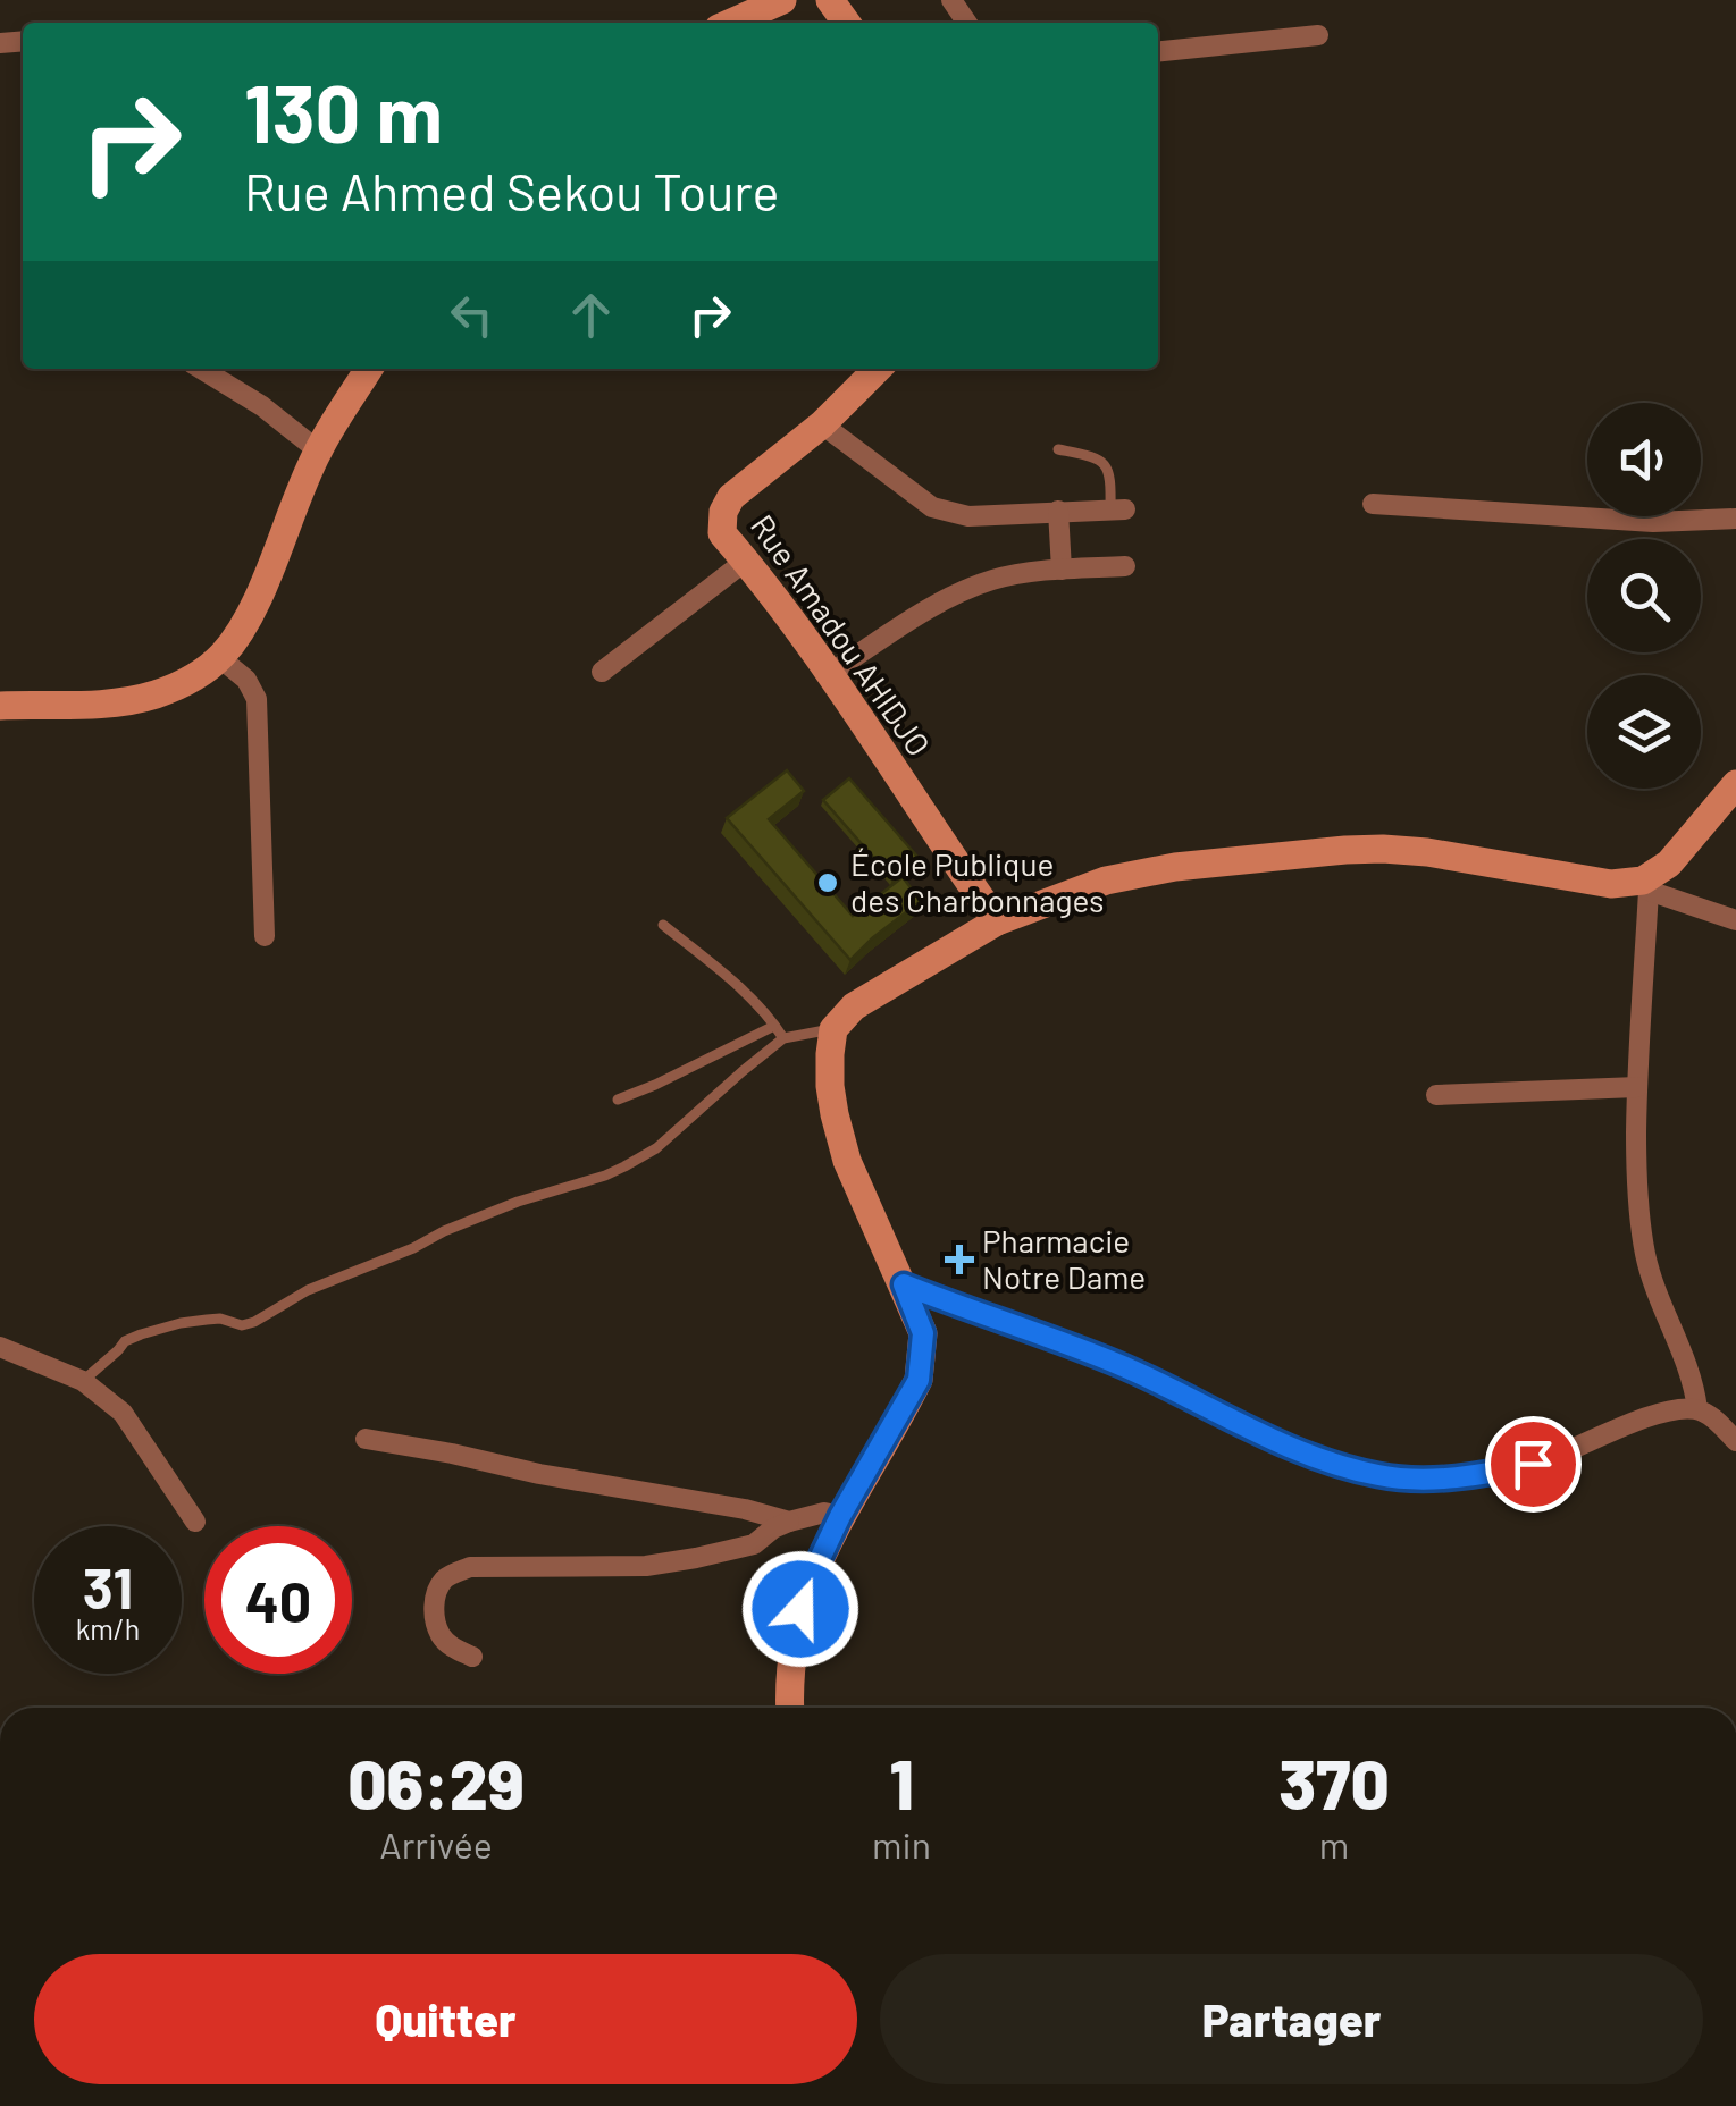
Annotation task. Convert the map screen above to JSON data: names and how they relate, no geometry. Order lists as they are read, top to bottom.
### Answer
{
  "streets": {
    "street": ["Rue Amadou AHIDJO"]
  },
  "places": {
    "other": ["École Publique des Charbonnages"],
    "health": ["Pharmacie Notre Dame"]
  },
  "page": {
    "turn": ["130 m", "Rue Ahmed Sekou Toure"],
    "speed": "31 km/h",
    "limit": "40",
    "eta": [
      "06:29",
      "Arrivée",
      "1",
      "min",
      "370",
      "m"
    ],
    "buttons": ["Quitter", "Partager"]
  }
}
